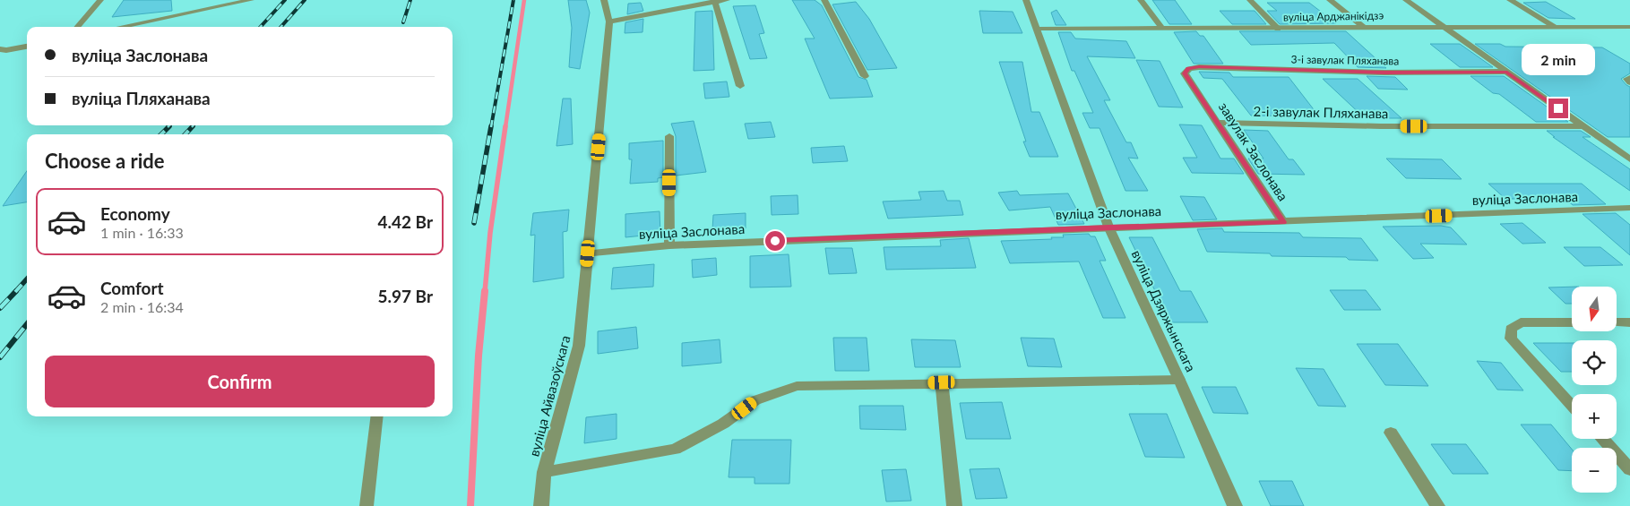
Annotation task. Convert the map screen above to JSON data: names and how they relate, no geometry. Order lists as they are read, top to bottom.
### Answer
{
  "streets": {
    "street": [
      "вуліца Арджанікідзэ",
      "3-і завулак Пляханава",
      "2-і завулак Пляханава",
      "завулак Заслонава",
      "вуліца Заслонава",
      "вуліца Дзяржынскага",
      "вуліца Айвазоўскага"
    ]
  },
  "crossings": [
    ["вуліца Арджанікідзэ", "вуліца Дзяржынскага"],
    ["3-і завулак Пляханава", "завулак Заслонава"],
    ["2-і завулак Пляханава", "завулак Заслонава"],
    ["завулак Заслонава", "вуліца Заслонава"],
    ["вуліца Заслонава", "вуліца Дзяржынскага"],
    ["вуліца Заслонава", "вуліца Айвазоўскага"]
  ],
  "north": "bottom",
  "page": {
    "banner": ["вуліца Заслонава", "вуліца Пляханава"],
    "bubble": "2 min",
    "heading": "Choose a ride",
    "list": [
      {
        "name": "Economy",
        "note": "1 min · 16:33",
        "value": "4.42 Br"
      },
      {
        "name": "Comfort",
        "note": "2 min · 16:34",
        "value": "5.97 Br"
      }
    ],
    "map_buttons": ["+", "−"],
    "buttons": "Confirm"
  }
}
